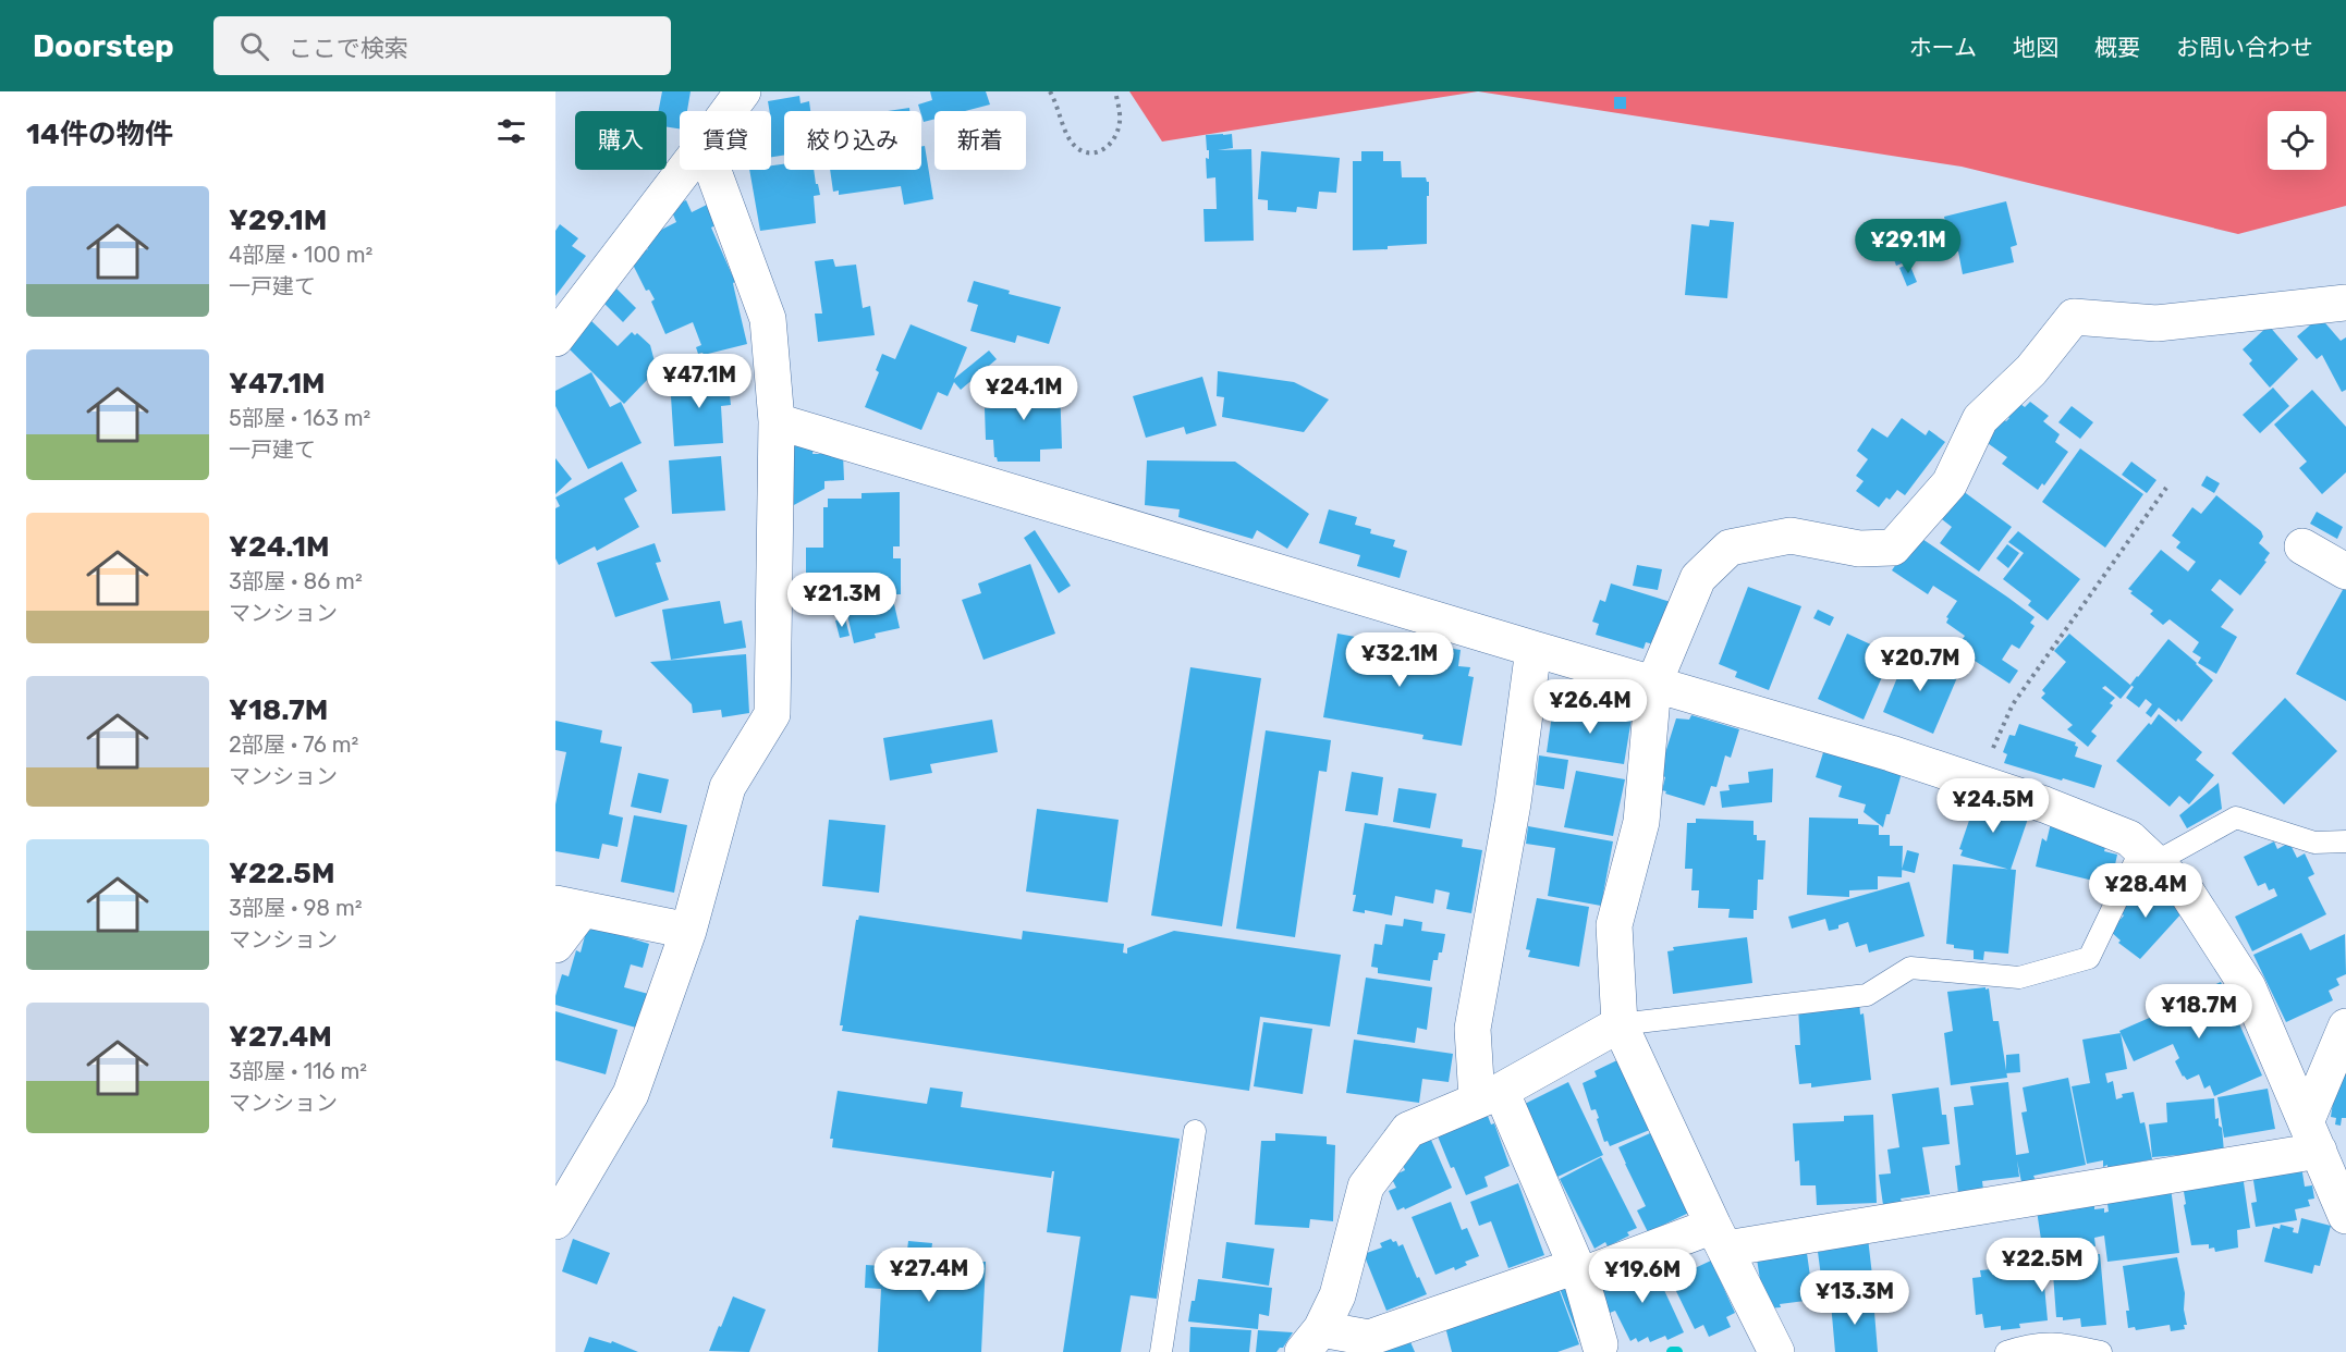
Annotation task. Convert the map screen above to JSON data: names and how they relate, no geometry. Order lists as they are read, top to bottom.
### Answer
{
  "page": {
    "header": "Doorstep",
    "search": "ここで検索",
    "nav": [
      "ホーム",
      "地図",
      "概要",
      "お問い合わせ"
    ],
    "heading": "14件の物件",
    "chip": [
      "購入",
      "賃貸",
      "絞り込み",
      "新着"
    ],
    "list": [
      {
        "name": "¥29.1M",
        "note": "4部屋 · 100 m² · 一戸建て"
      },
      {
        "name": "¥47.1M",
        "note": "5部屋 · 163 m² · 一戸建て"
      },
      {
        "name": "¥24.1M",
        "note": "3部屋 · 86 m² · マンション"
      },
      {
        "name": "¥18.7M",
        "note": "2部屋 · 76 m² · マンション"
      },
      {
        "name": "¥22.5M",
        "note": "3部屋 · 98 m² · マンション"
      },
      {
        "name": "¥27.4M",
        "note": "3部屋 · 116 m² · マンション"
      }
    ],
    "price": [
      "¥29.1M",
      "¥47.1M",
      "¥24.1M",
      "¥21.3M",
      "¥32.1M",
      "¥20.7M",
      "¥26.4M",
      "¥24.5M",
      "¥28.4M",
      "¥18.7M",
      "¥22.5M",
      "¥27.4M",
      "¥19.6M",
      "¥13.3M"
    ]
  }
}
